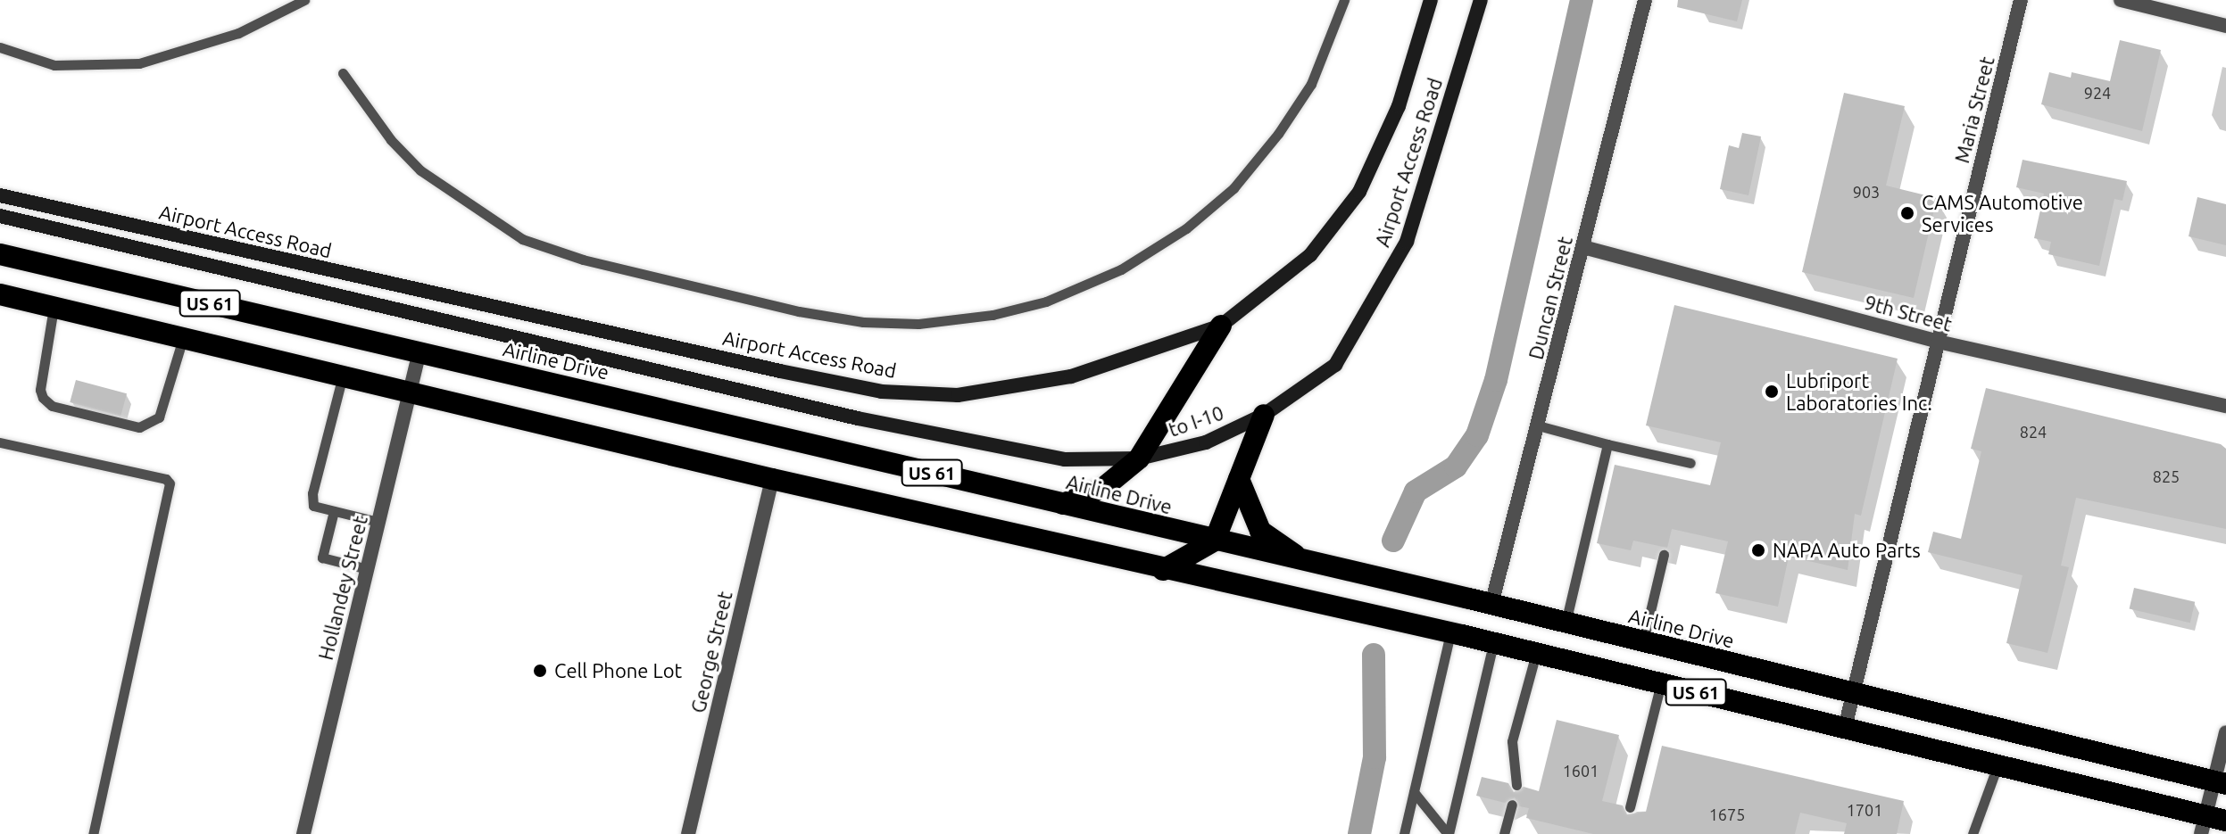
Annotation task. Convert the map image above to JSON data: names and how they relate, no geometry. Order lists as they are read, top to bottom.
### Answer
{
  "streets": {
    "highway": ["US 61", "Airline Drive"],
    "street": [
      "Maria Street",
      "Airport Access Road",
      "Duncan Street",
      "9th Street",
      "to I-10",
      "Hollandey Street",
      "George Street"
    ]
  },
  "crossings": [
    ["Maria Street", "US 61"],
    ["Maria Street", "9th Street"],
    ["Maria Street", "Airline Drive"],
    ["Airport Access Road", "to I-10"],
    ["Duncan Street", "9th Street"],
    ["Duncan Street", "Airline Drive"],
    ["US 61", "Hollandey Street"],
    ["US 61", "George Street"],
    ["Airline Drive", "Hollandey Street"]
  ],
  "places": [
    "CAMS Automotive Services",
    "Lubriport Laboratories Inc.",
    "NAPA Auto Parts",
    "Cell Phone Lot"
  ],
  "house_numbers": [
    "924",
    "903",
    "824",
    "825",
    "1601",
    "1701",
    "1675"
  ]
}
